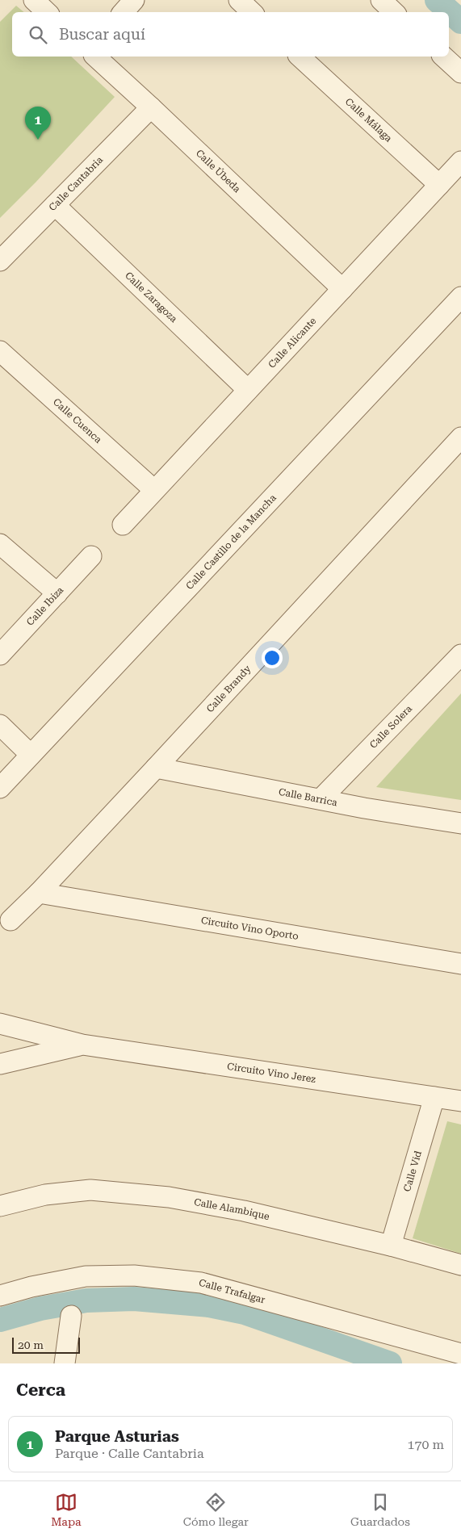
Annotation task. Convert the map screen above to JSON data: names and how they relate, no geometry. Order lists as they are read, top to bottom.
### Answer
{
  "streets": {
    "street": [
      "Calle Málaga",
      "Calle Úbeda",
      "Calle Cantabria",
      "Calle Zaragoza",
      "Calle Alicante",
      "Calle Cuenca",
      "Calle Castillo de la Mancha",
      "Calle Ibiza",
      "Calle Brandy",
      "Calle Solera",
      "Calle Barrica",
      "Circuito Vino Oporto",
      "Circuito Vino Jerez",
      "Calle Vid",
      "Calle Alambique",
      "Calle Trafalgar"
    ]
  },
  "crossings": [
    ["Calle Málaga", "Calle Alicante"],
    ["Calle Úbeda", "Calle Cantabria"],
    ["Calle Úbeda", "Calle Alicante"],
    ["Calle Cantabria", "Calle Zaragoza"],
    ["Calle Zaragoza", "Calle Alicante"],
    ["Calle Alicante", "Calle Cuenca"],
    ["Calle Brandy", "Calle Barrica"],
    ["Calle Brandy", "Circuito Vino Oporto"],
    ["Calle Solera", "Calle Barrica"],
    ["Circuito Vino Jerez", "Calle Vid"],
    ["Calle Vid", "Calle Alambique"]
  ],
  "scale_bar": "20 m",
  "page": {
    "search": "Buscar aquí",
    "pins": "1",
    "scale": "20 m",
    "heading": "Cerca",
    "list": [
      {
        "mark": "1",
        "name": "Parque Asturias",
        "note": "Parque · Calle Cantabria",
        "value": "170 m"
      }
    ],
    "nav": ["Mapa", "Cómo llegar", "Guardados"]
  }
}
